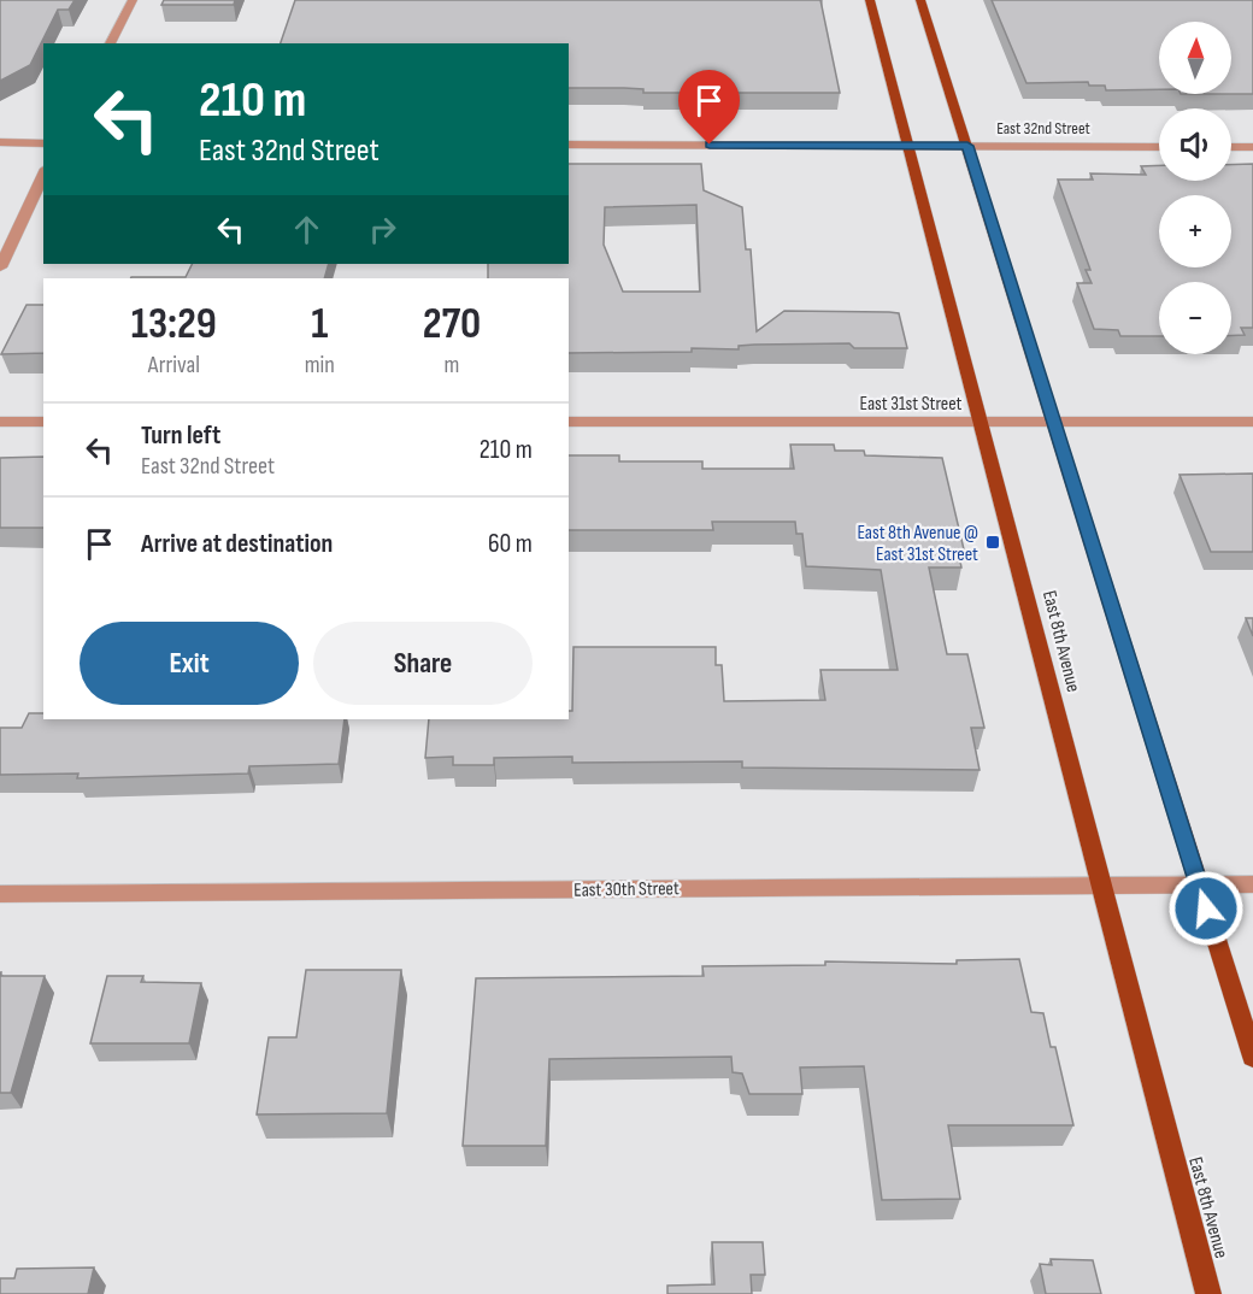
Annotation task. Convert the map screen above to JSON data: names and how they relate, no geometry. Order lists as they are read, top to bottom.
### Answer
{
  "streets": {
    "main road": ["East 8th Avenue"],
    "street": ["East 32nd Street", "East 31st Street", "East 30th Street"]
  },
  "crossings": [
    ["East 32nd Street", "East 8th Avenue"],
    ["East 31st Street", "East 8th Avenue"],
    ["East 8th Avenue", "East 30th Street"]
  ],
  "places": {
    "transit": ["East 8th Avenue @ East 31st Street"]
  },
  "north": "top",
  "page": {
    "map_buttons": ["+", "−"],
    "turn": ["210 m", "East 32nd Street"],
    "eta": [
      "13:29",
      "Arrival",
      "1",
      "min",
      "270",
      "m"
    ],
    "list": [
      {
        "name": "Turn left",
        "note": "East 32nd Street",
        "value": "210 m"
      },
      {
        "name": "Arrive at destination",
        "value": "60 m"
      }
    ],
    "buttons": ["Exit", "Share"]
  }
}
